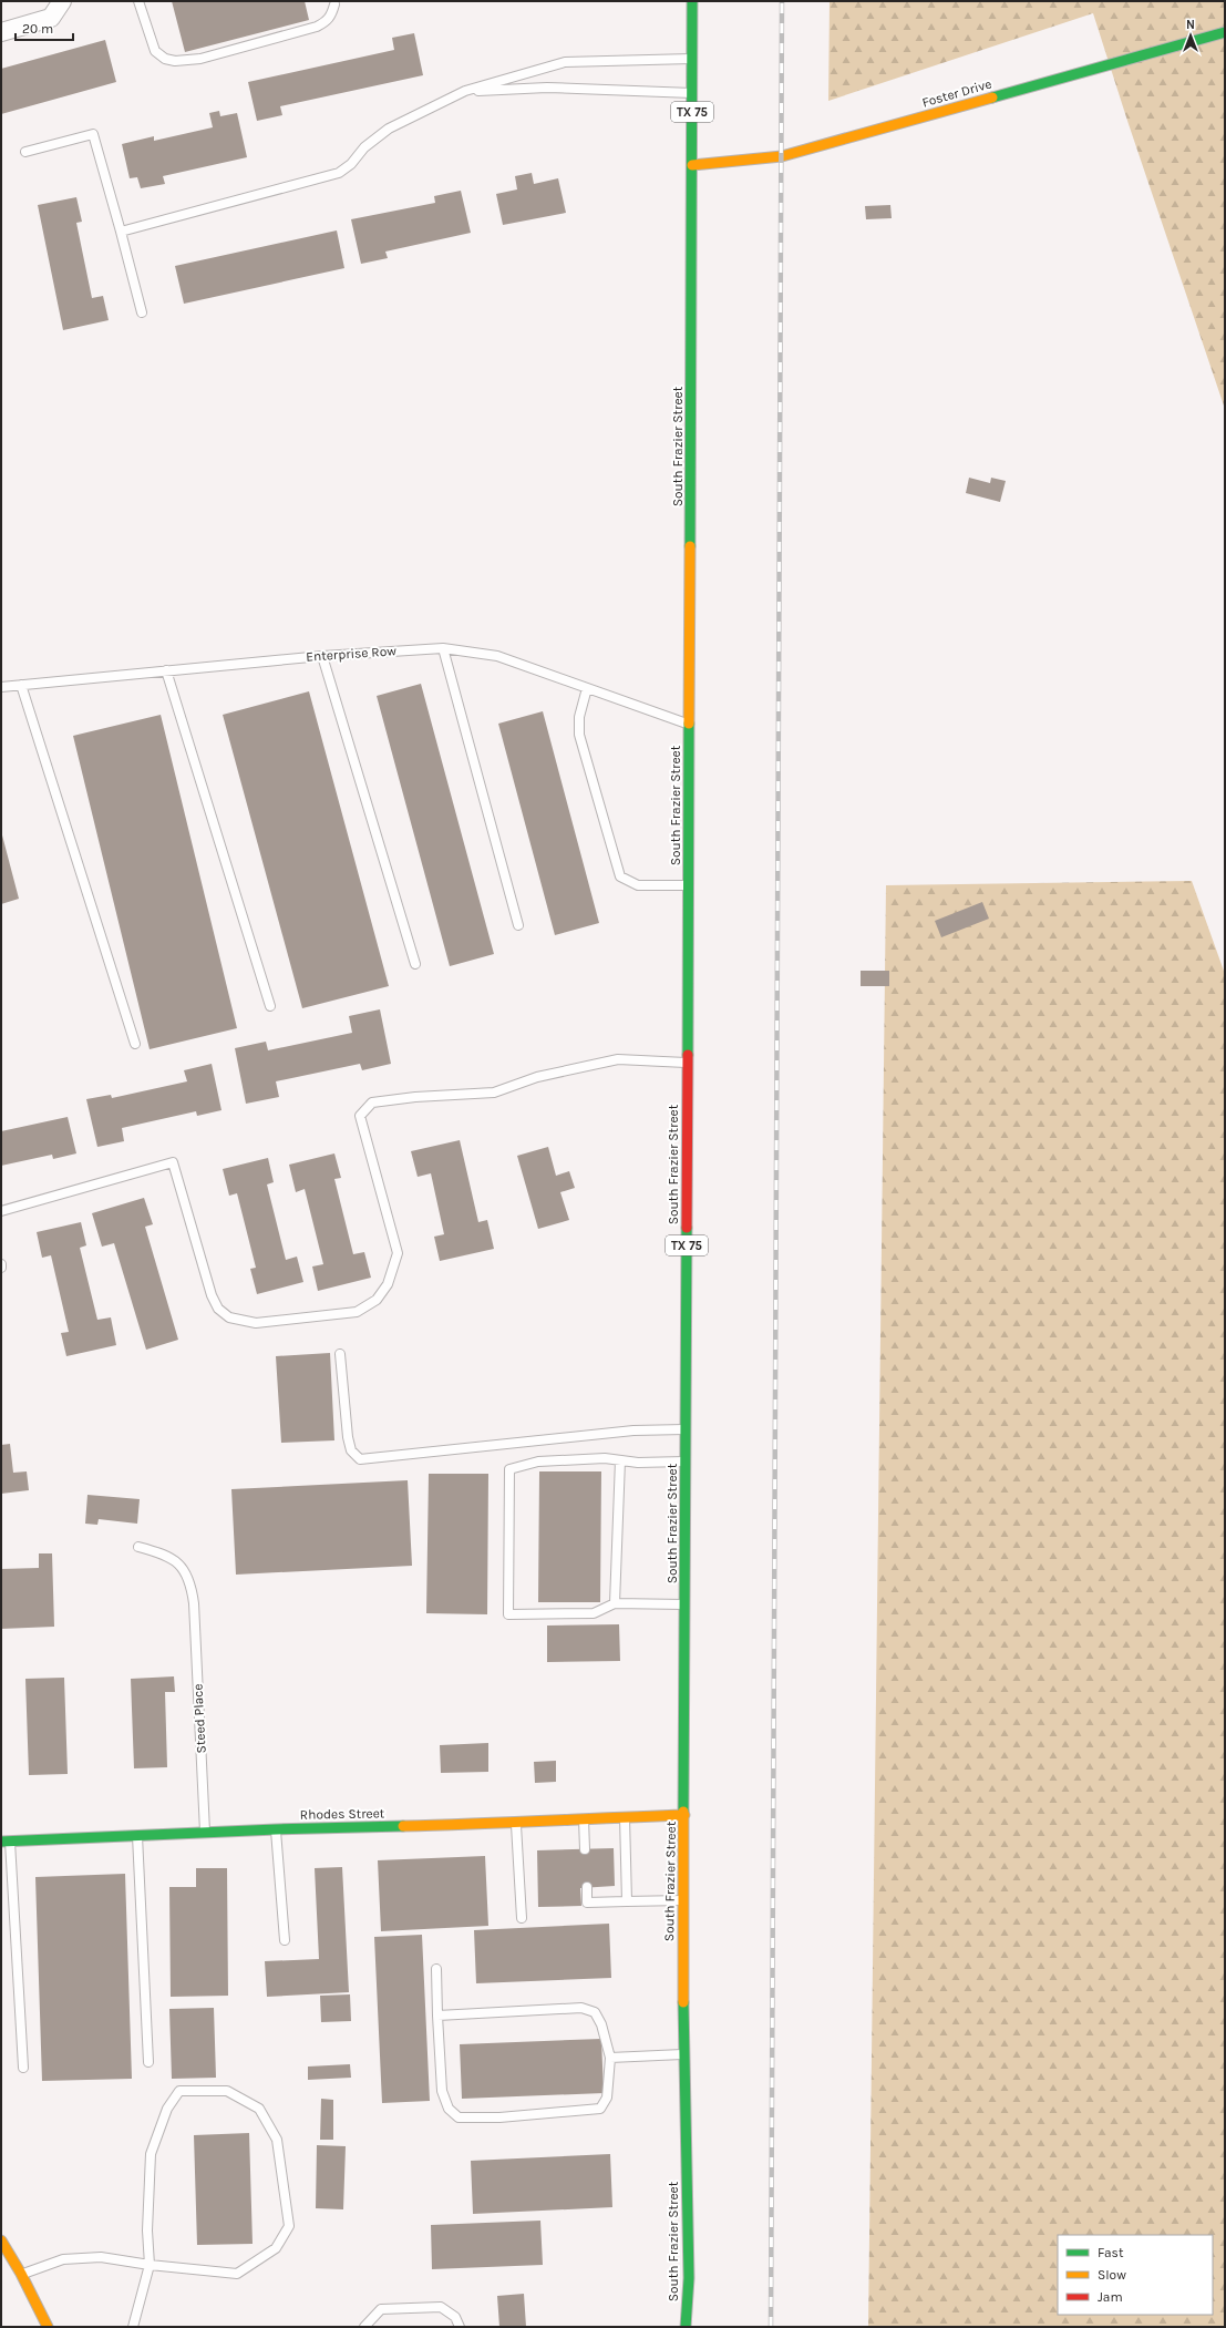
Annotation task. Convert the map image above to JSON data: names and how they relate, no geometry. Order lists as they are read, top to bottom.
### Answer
{
  "streets": {
    "main road": [
      "Foster Drive",
      "TX 75",
      "South Frazier Street",
      "Rhodes Street"
    ],
    "lane": ["Enterprise Row", "Steed Place"]
  },
  "crossings": [
    ["Foster Drive", "South Frazier Street"],
    ["South Frazier Street", "Enterprise Row"],
    ["South Frazier Street", "Rhodes Street"],
    ["Steed Place", "Rhodes Street"]
  ],
  "legend": ["Fast", "Slow", "Jam"],
  "scale_bar": "20 m",
  "north": "top"
}
